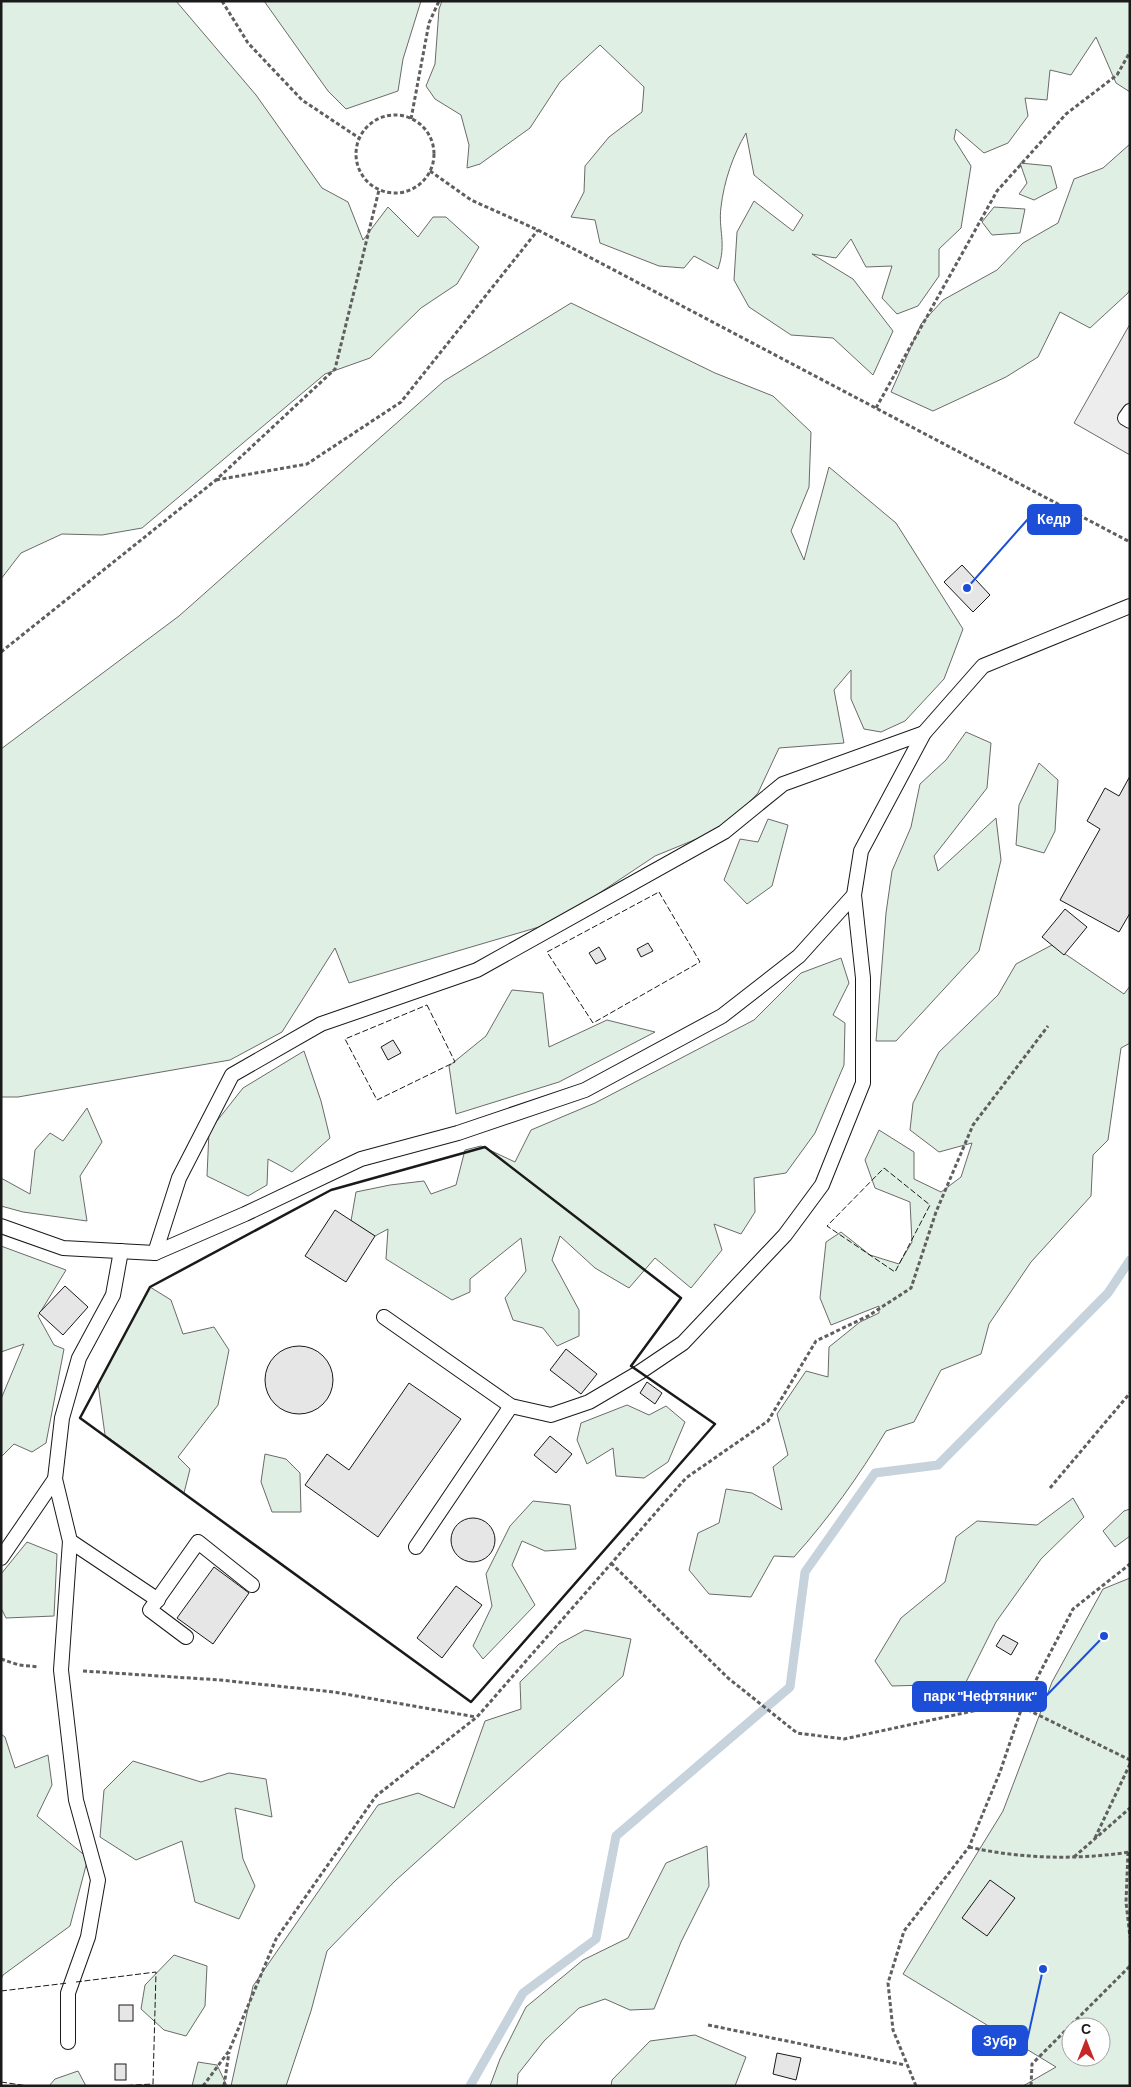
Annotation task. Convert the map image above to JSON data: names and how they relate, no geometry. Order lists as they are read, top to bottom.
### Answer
{
  "places": ["Кедр", "парк \"Нефтяник\"", "Зубр"],
  "north": "top"
}
